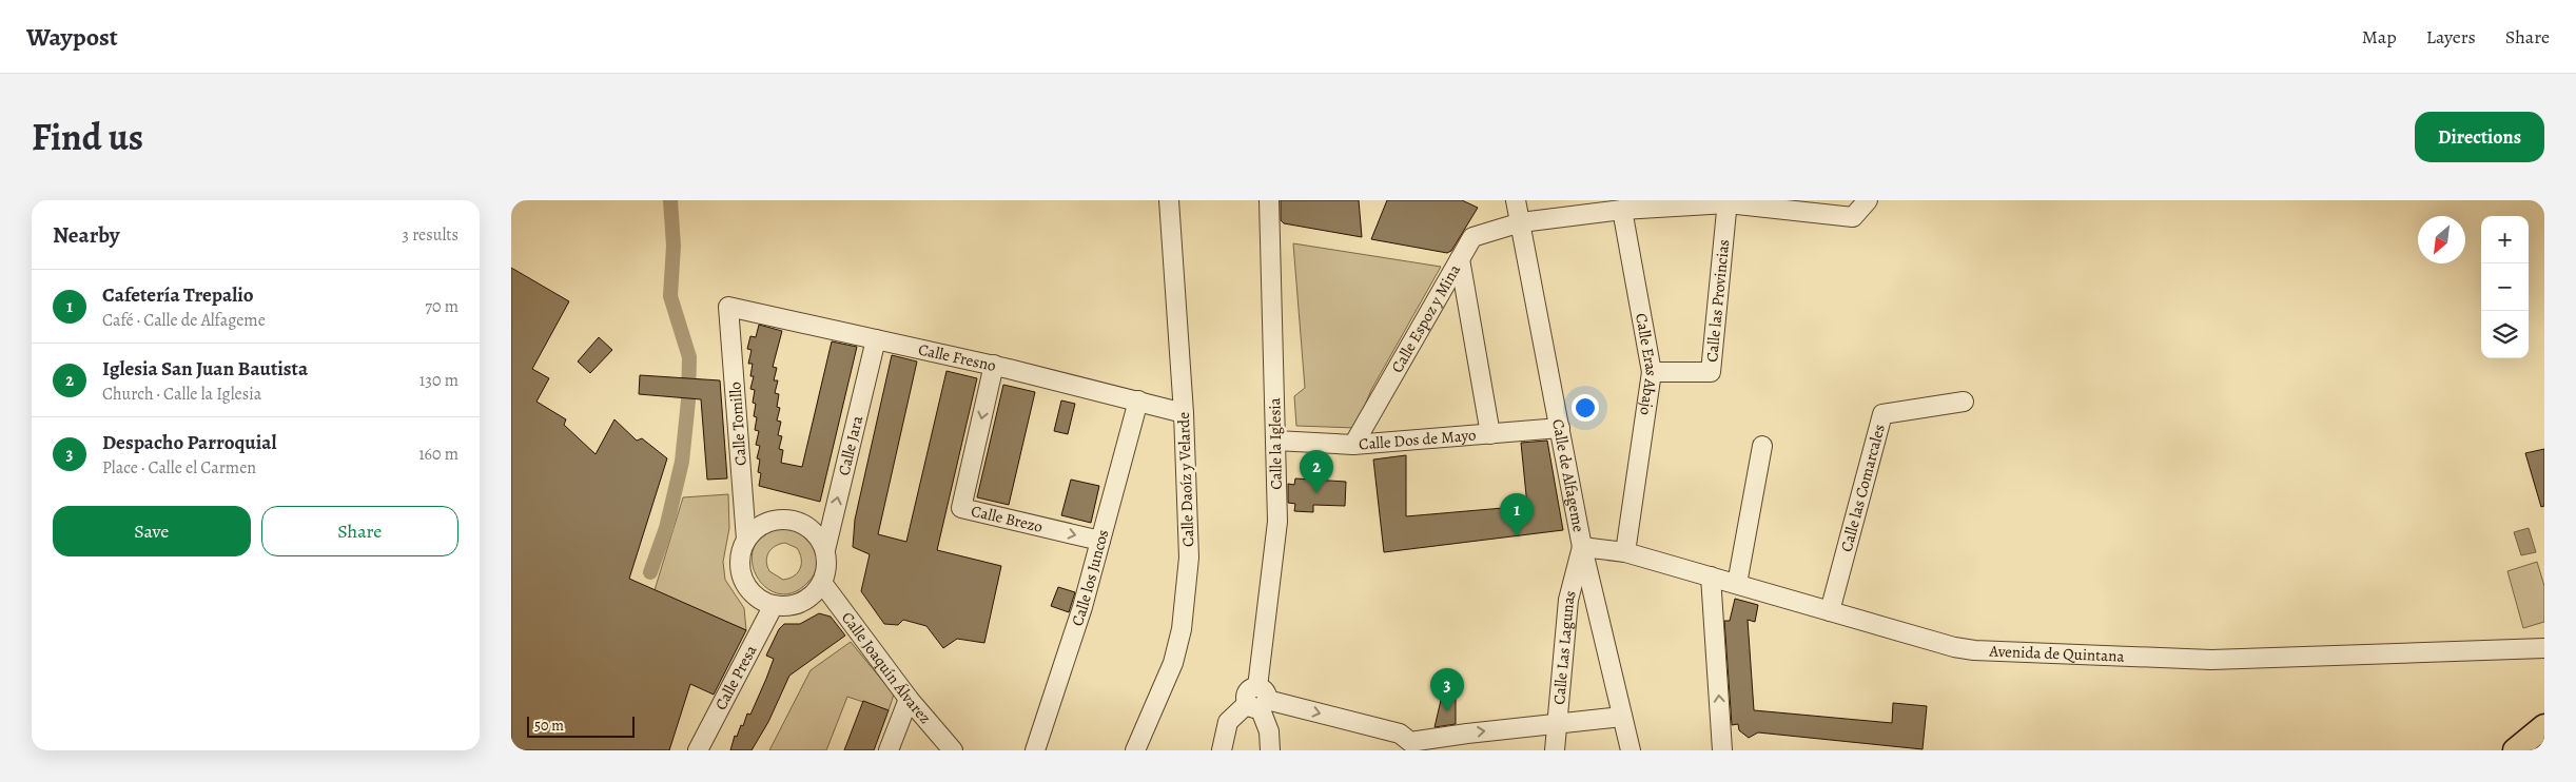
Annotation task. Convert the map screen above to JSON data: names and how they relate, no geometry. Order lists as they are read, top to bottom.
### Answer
{
  "streets": {
    "street": [
      "Calle las Provincias",
      "Calle Espoz y Mina",
      "Calle Fresno",
      "Calle Eras Abajo",
      "Calle Tomillo",
      "Calle Dos de Mayo",
      "Calle la Iglesia",
      "Calle Jara",
      "Calle de Alfageme",
      "Calle Daoíz y Velarde",
      "Calle las Comarcales",
      "Calle Brezo",
      "Calle los Juncos",
      "Calle Las Lagunas",
      "Avenida de Quintana",
      "Calle Joaquín Álvarez",
      "Calle Presa"
    ]
  },
  "crossings": [
    ["Calle las Provincias", "Calle Espoz y Mina"],
    ["Calle las Provincias", "Calle Eras Abajo"],
    ["Calle Espoz y Mina", "Calle Eras Abajo"],
    ["Calle Espoz y Mina", "Calle Dos de Mayo"],
    ["Calle Espoz y Mina", "Calle de Alfageme"],
    ["Calle Fresno", "Calle Tomillo"],
    ["Calle Fresno", "Calle Jara"],
    ["Calle Fresno", "Calle Daoíz y Velarde"],
    ["Calle Fresno", "Calle Brezo"],
    ["Calle Fresno", "Calle los Juncos"],
    ["Calle Eras Abajo", "Avenida de Quintana"],
    ["Calle Tomillo", "Calle Jara"],
    ["Calle Tomillo", "Calle Joaquín Álvarez"],
    ["Calle Tomillo", "Calle Presa"],
    ["Calle Dos de Mayo", "Calle la Iglesia"],
    ["Calle Dos de Mayo", "Calle de Alfageme"],
    ["Calle Jara", "Calle Joaquín Álvarez"],
    ["Calle Jara", "Calle Presa"],
    ["Calle de Alfageme", "Calle Las Lagunas"],
    ["Calle de Alfageme", "Avenida de Quintana"],
    ["Calle las Comarcales", "Avenida de Quintana"],
    ["Calle Brezo", "Calle los Juncos"],
    ["Calle Las Lagunas", "Avenida de Quintana"],
    ["Calle Joaquín Álvarez", "Calle Presa"]
  ],
  "one_way": ["Calle Jara"],
  "scale_bar": "50 m",
  "north": "bottom left",
  "page": {
    "header": "Waypost",
    "nav": ["Map", "Layers", "Share"],
    "title": "Find us",
    "buttons": [
      "Directions",
      ["Save", "Share"]
    ],
    "heading": ["Nearby", "3 results"],
    "map_buttons": ["+", "−"],
    "list": [
      {
        "mark": "1",
        "name": "Cafetería Trepalio",
        "note": "Café · Calle de Alfageme",
        "value": "70 m"
      },
      {
        "mark": "2",
        "name": "Iglesia San Juan Bautista",
        "note": "Church · Calle la Iglesia",
        "value": "130 m"
      },
      {
        "mark": "3",
        "name": "Despacho Parroquial",
        "note": "Place · Calle el Carmen",
        "value": "160 m"
      }
    ],
    "pins": ["2", "1", "3"],
    "scale": "50 m"
  }
}
